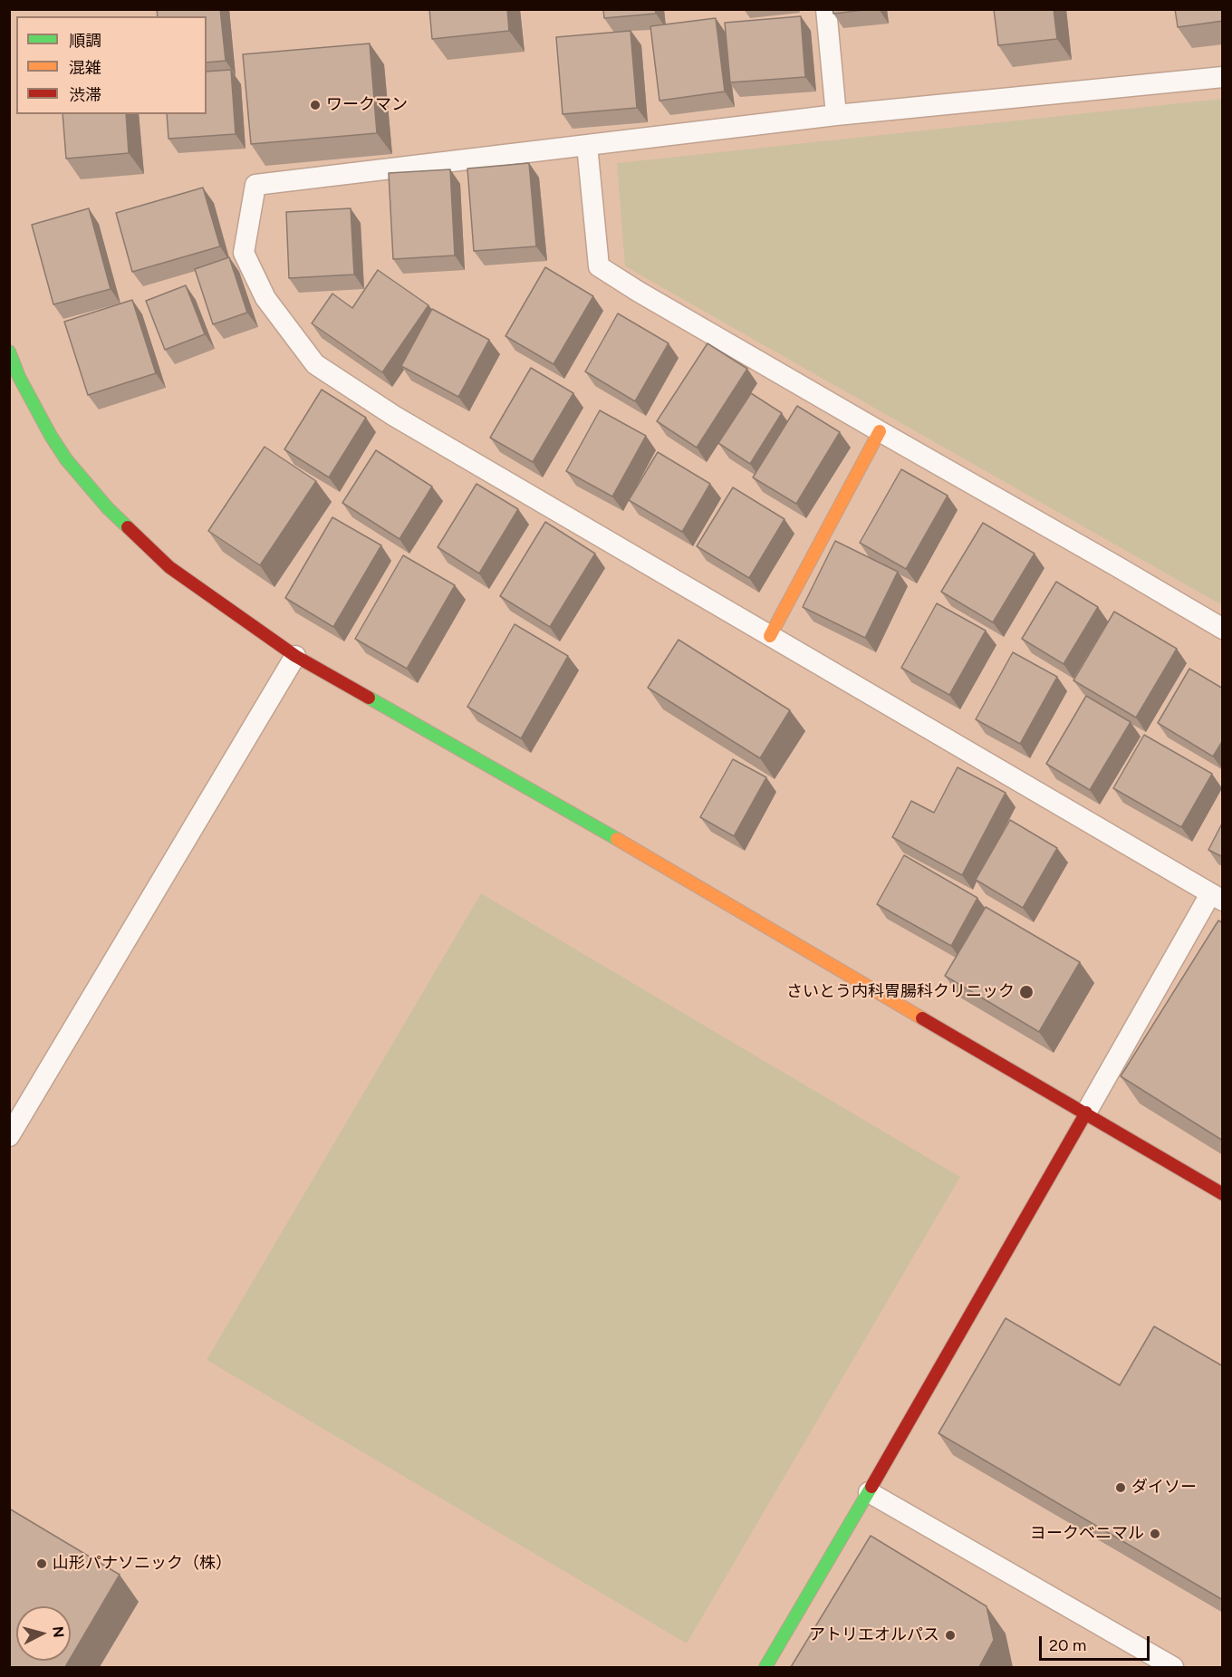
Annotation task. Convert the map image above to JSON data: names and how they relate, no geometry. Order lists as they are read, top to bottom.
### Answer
{
  "places": [
    "ワークマン",
    "さいとう内科胃腸科クリニック",
    "ダイソー",
    "ヨークベニマル",
    "山形パナソニック（株）",
    "アトリエオルパス"
  ],
  "legend": ["順調", "混雑", "渋滞"],
  "scale_bar": "20 m",
  "north": "right"
}
